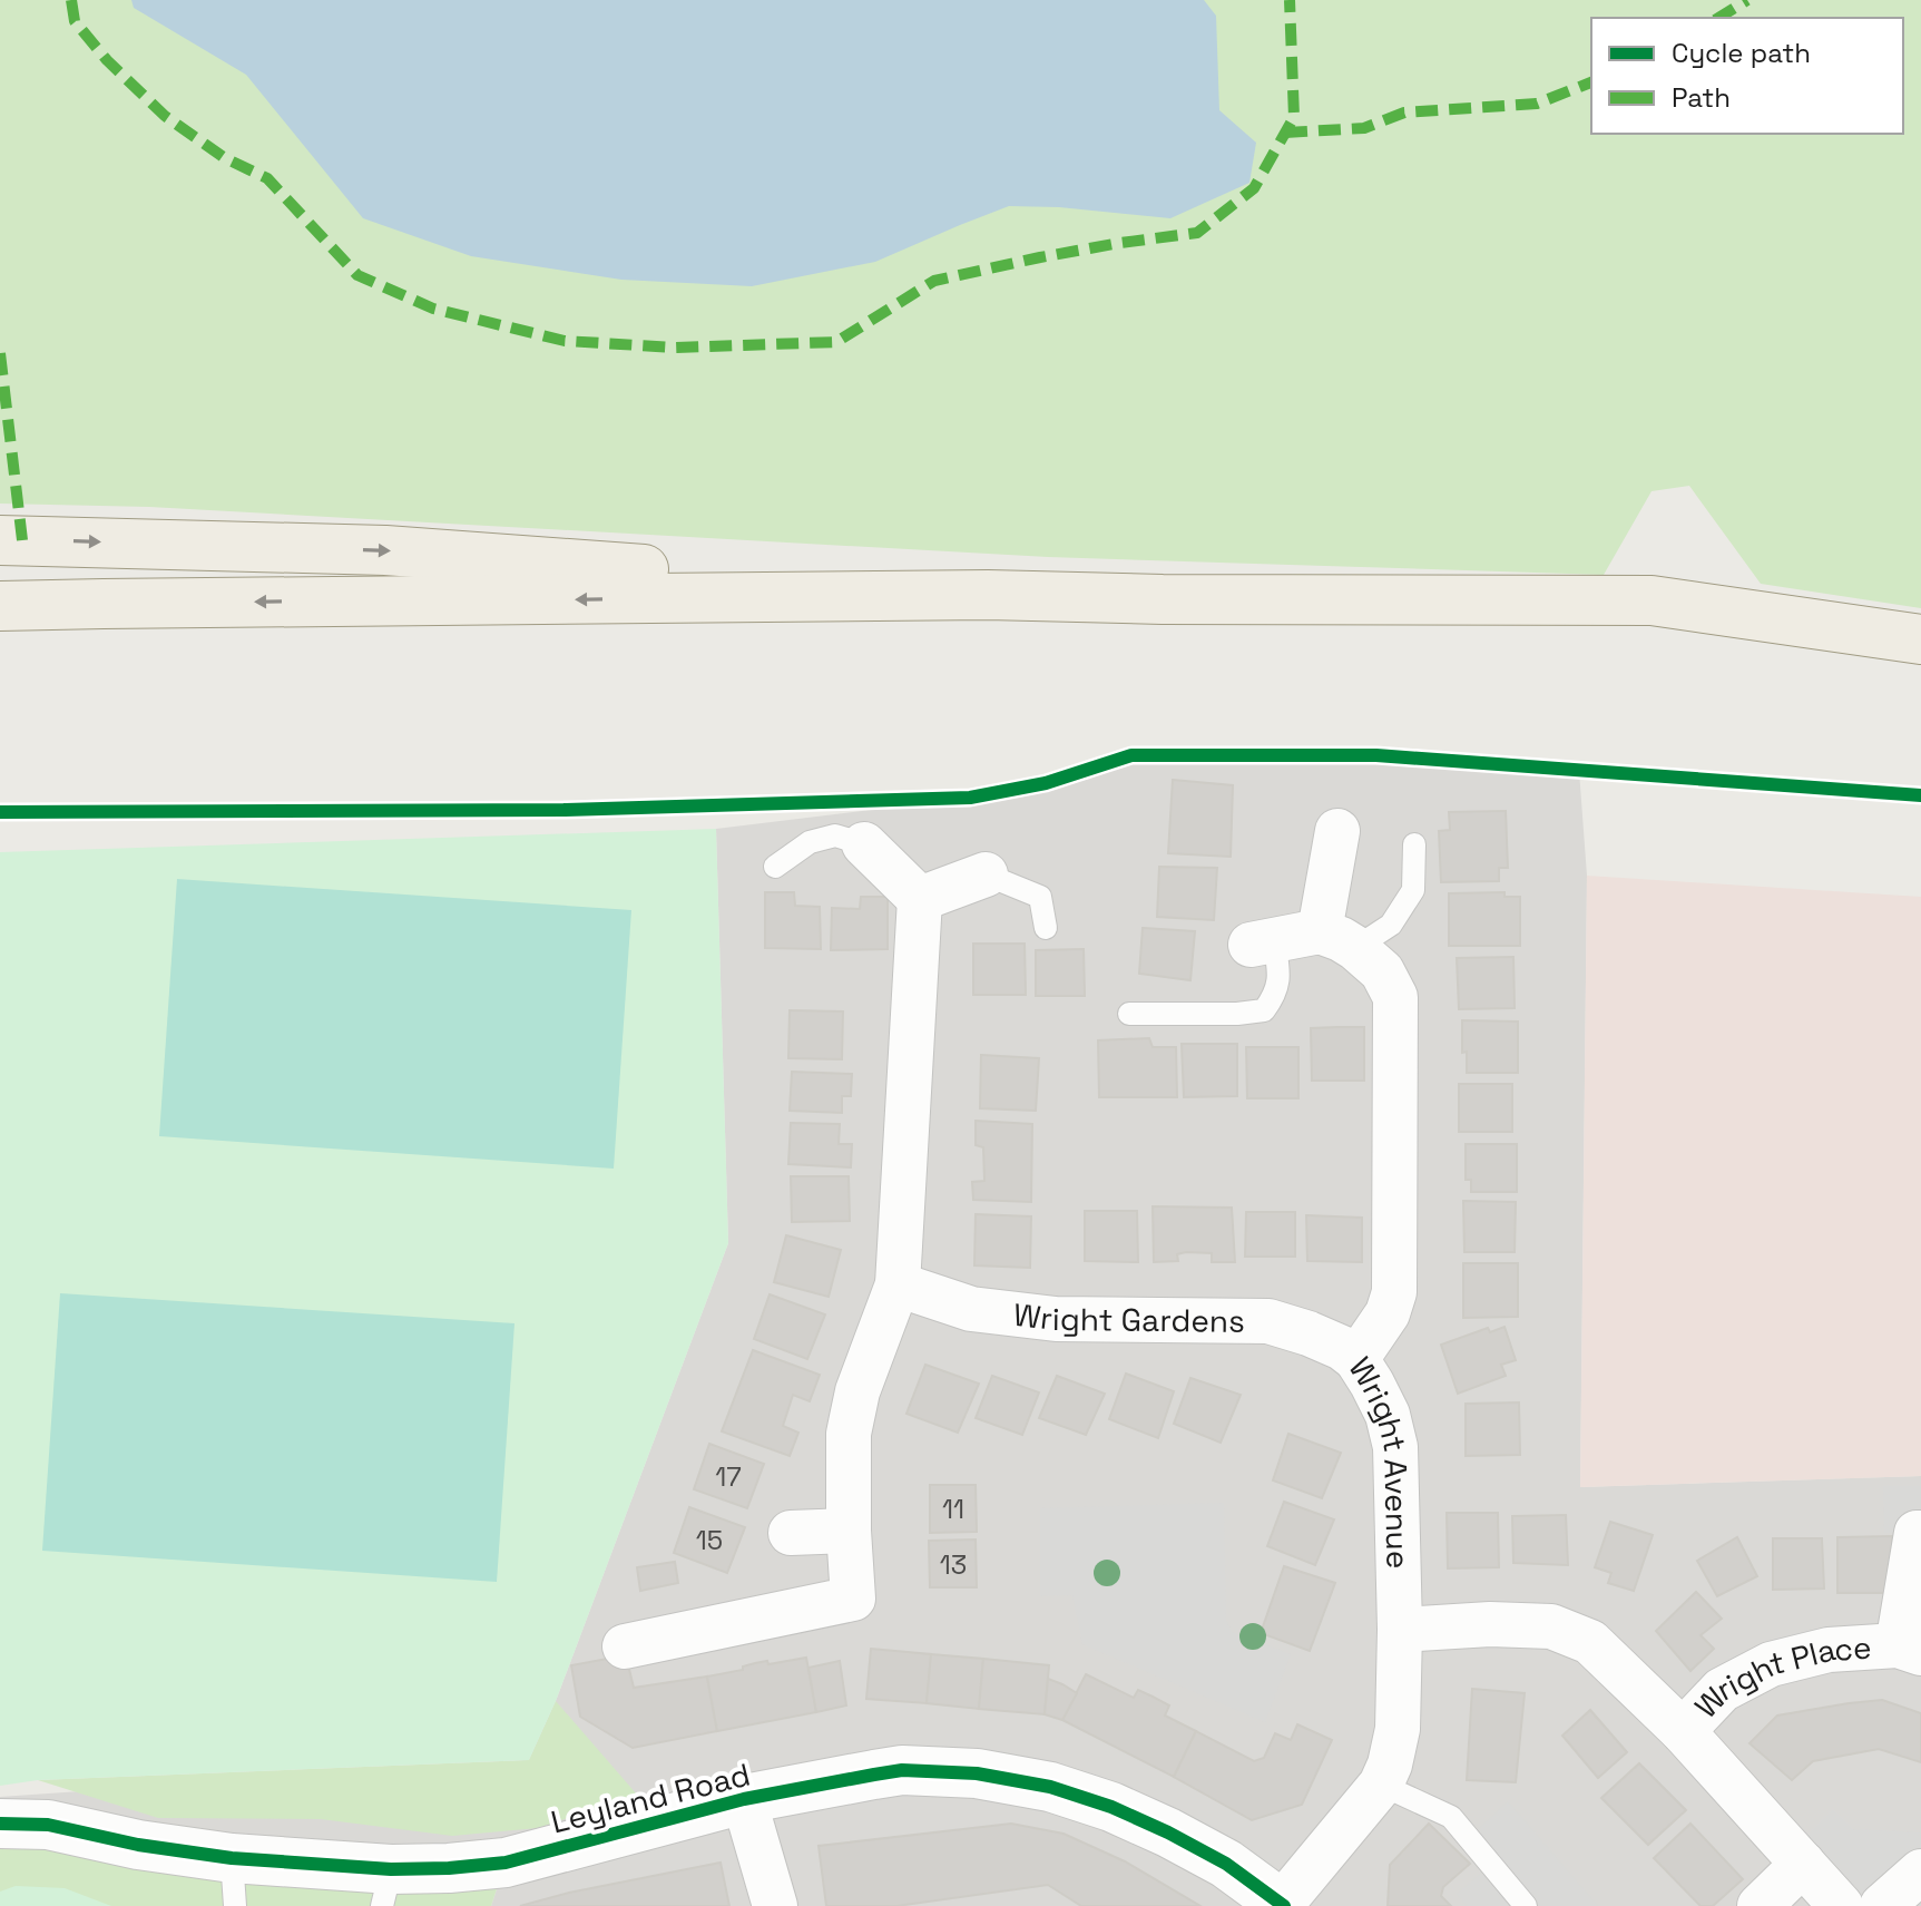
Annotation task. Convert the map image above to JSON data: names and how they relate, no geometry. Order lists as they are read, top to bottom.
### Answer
{
  "streets": {
    "street": [
      "Wright Gardens",
      "Wright Avenue",
      "Wright Place",
      "Leyland Road"
    ]
  },
  "crossings": [
    ["Wright Gardens", "Wright Avenue"],
    ["Wright Avenue", "Wright Place"],
    ["Wright Avenue", "Leyland Road"]
  ],
  "house_numbers": [
    "17",
    "11",
    "15",
    "13"
  ],
  "legend": ["Cycle path", "Path"]
}
